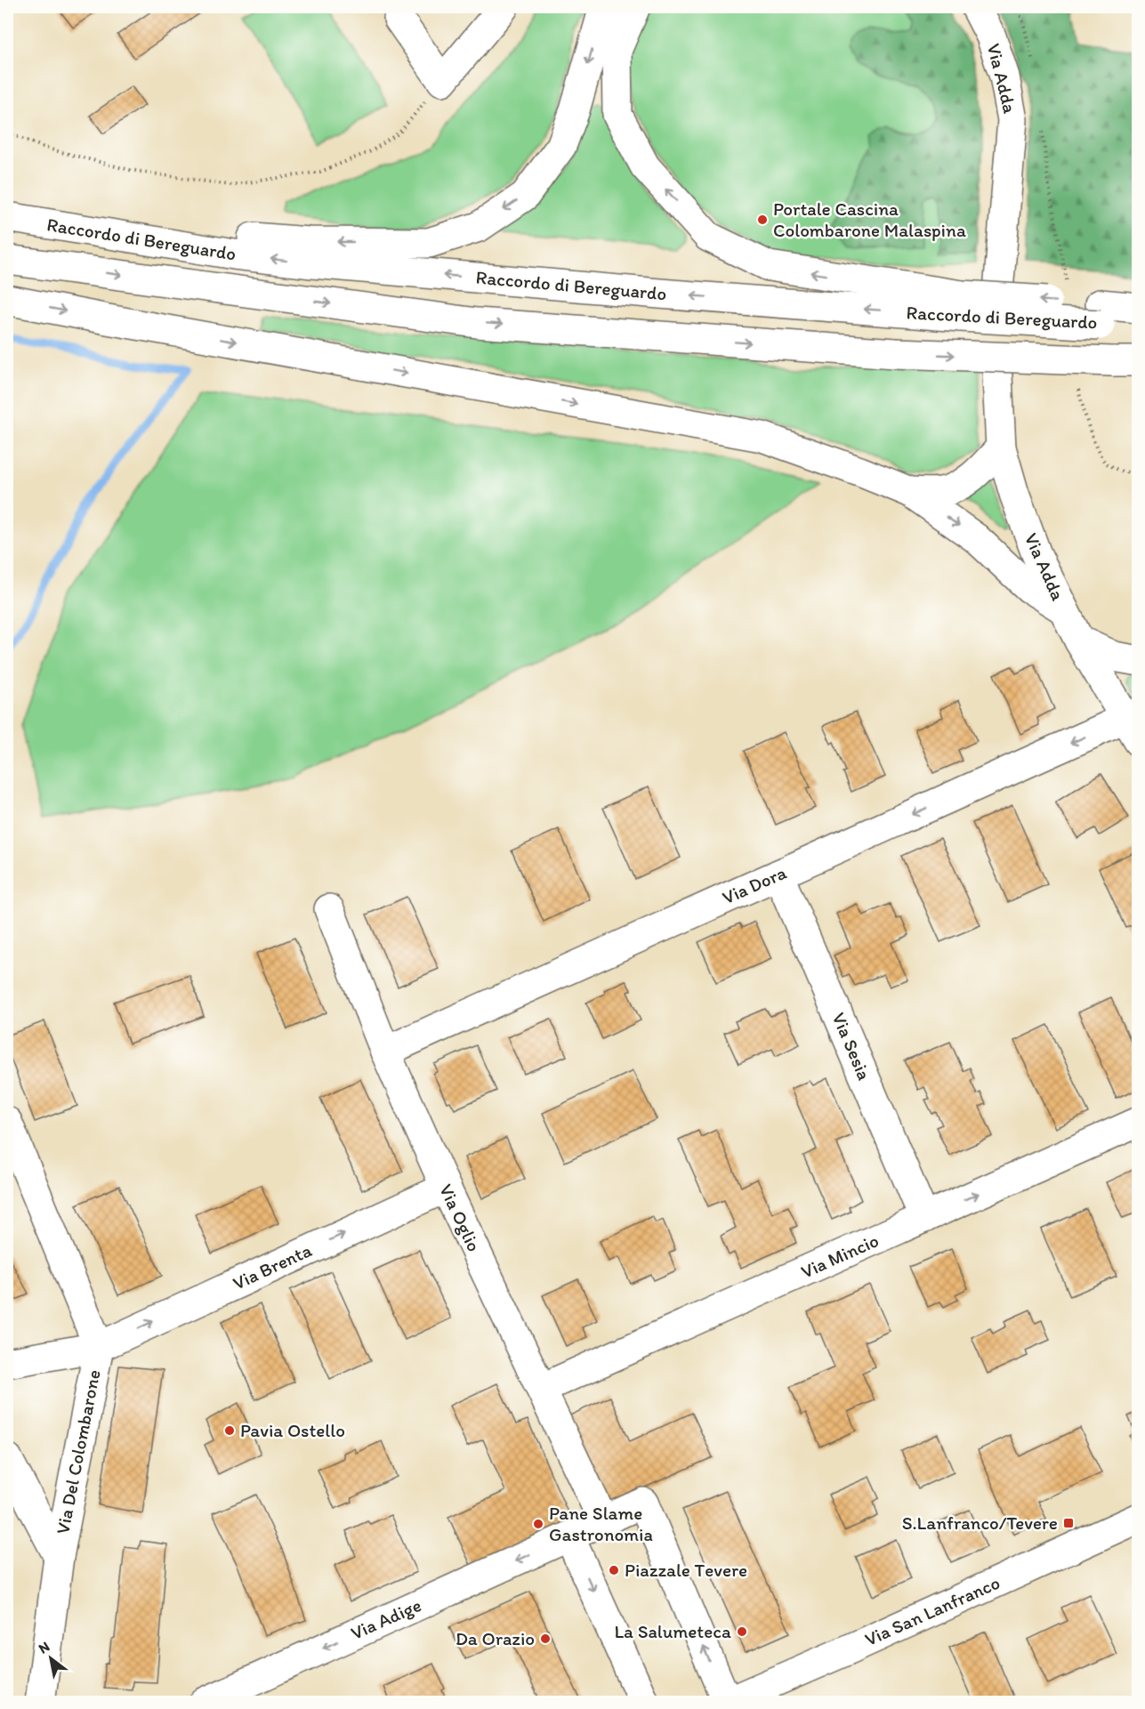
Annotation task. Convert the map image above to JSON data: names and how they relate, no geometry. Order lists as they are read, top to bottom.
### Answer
{
  "streets": {
    "main road": [
      "Via Adda",
      "Raccordo di Bereguardo",
      "Via Dora",
      "Via Sesia",
      "Via Oglio",
      "Via Mincio",
      "Via Brenta",
      "Via Del Colombarone",
      "Via San Lanfranco",
      "Via Adige"
    ]
  },
  "crossings": [
    ["Via Adda", "Via Dora"],
    ["Via Dora", "Via Sesia"],
    ["Via Dora", "Via Oglio"],
    ["Via Sesia", "Via Mincio"],
    ["Via Oglio", "Via Mincio"],
    ["Via Oglio", "Via Brenta"],
    ["Via Brenta", "Via Del Colombarone"]
  ],
  "one_way": [
    "Via Dora",
    "Via Mincio",
    "Via Brenta",
    "Via Adige"
  ],
  "places": {
    "other": [
      "Portale Cascina Colombarone Malaspina",
      "Pavia Ostello",
      "Pane Slame Gastronomia",
      "Piazzale Tevere",
      "La Salumeteca",
      "Da Orazio"
    ],
    "transit": ["S.Lanfranco/Tevere"]
  },
  "north": "top left"
}
